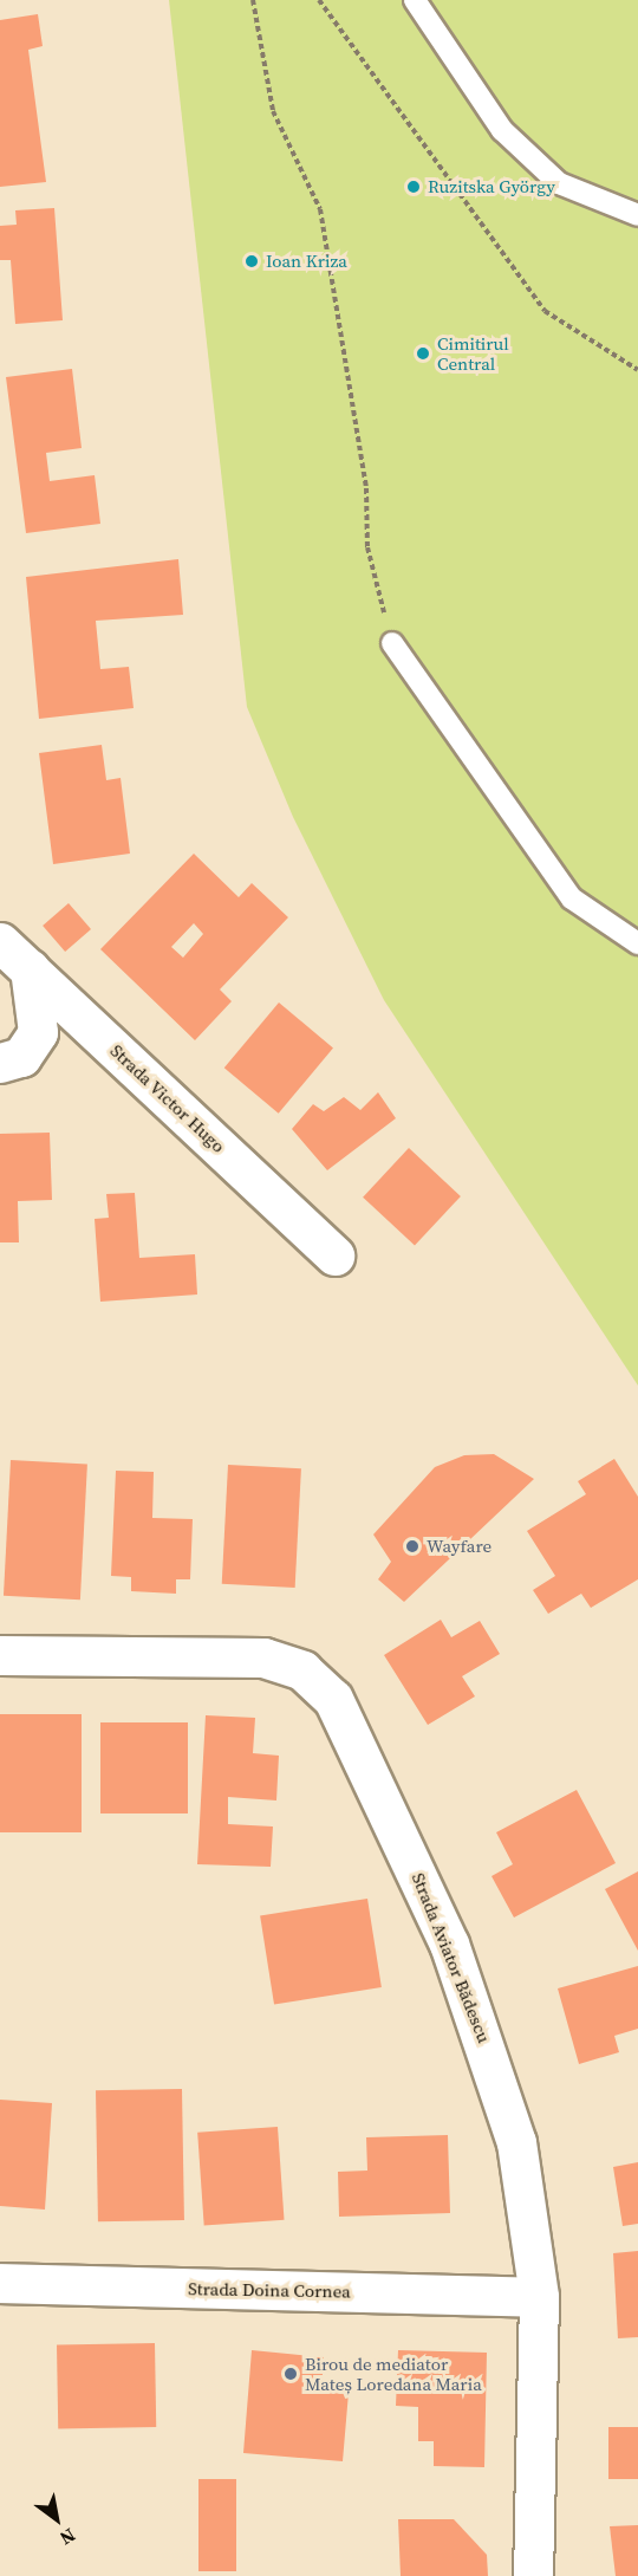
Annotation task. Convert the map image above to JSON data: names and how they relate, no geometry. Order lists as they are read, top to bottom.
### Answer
{
  "streets": {
    "street": ["Strada Victor Hugo", "Strada Aviator Bădescu", "Strada Doina Cornea"]
  },
  "crossings": [
    ["Strada Aviator Bădescu", "Strada Doina Cornea"]
  ],
  "places": [
    "Ruzitska György",
    "Ioan Kriza",
    "Cimitirul Central",
    "Wayfare",
    "Birou de mediator Mateș Loredana Maria"
  ],
  "north": "bottom right"
}
